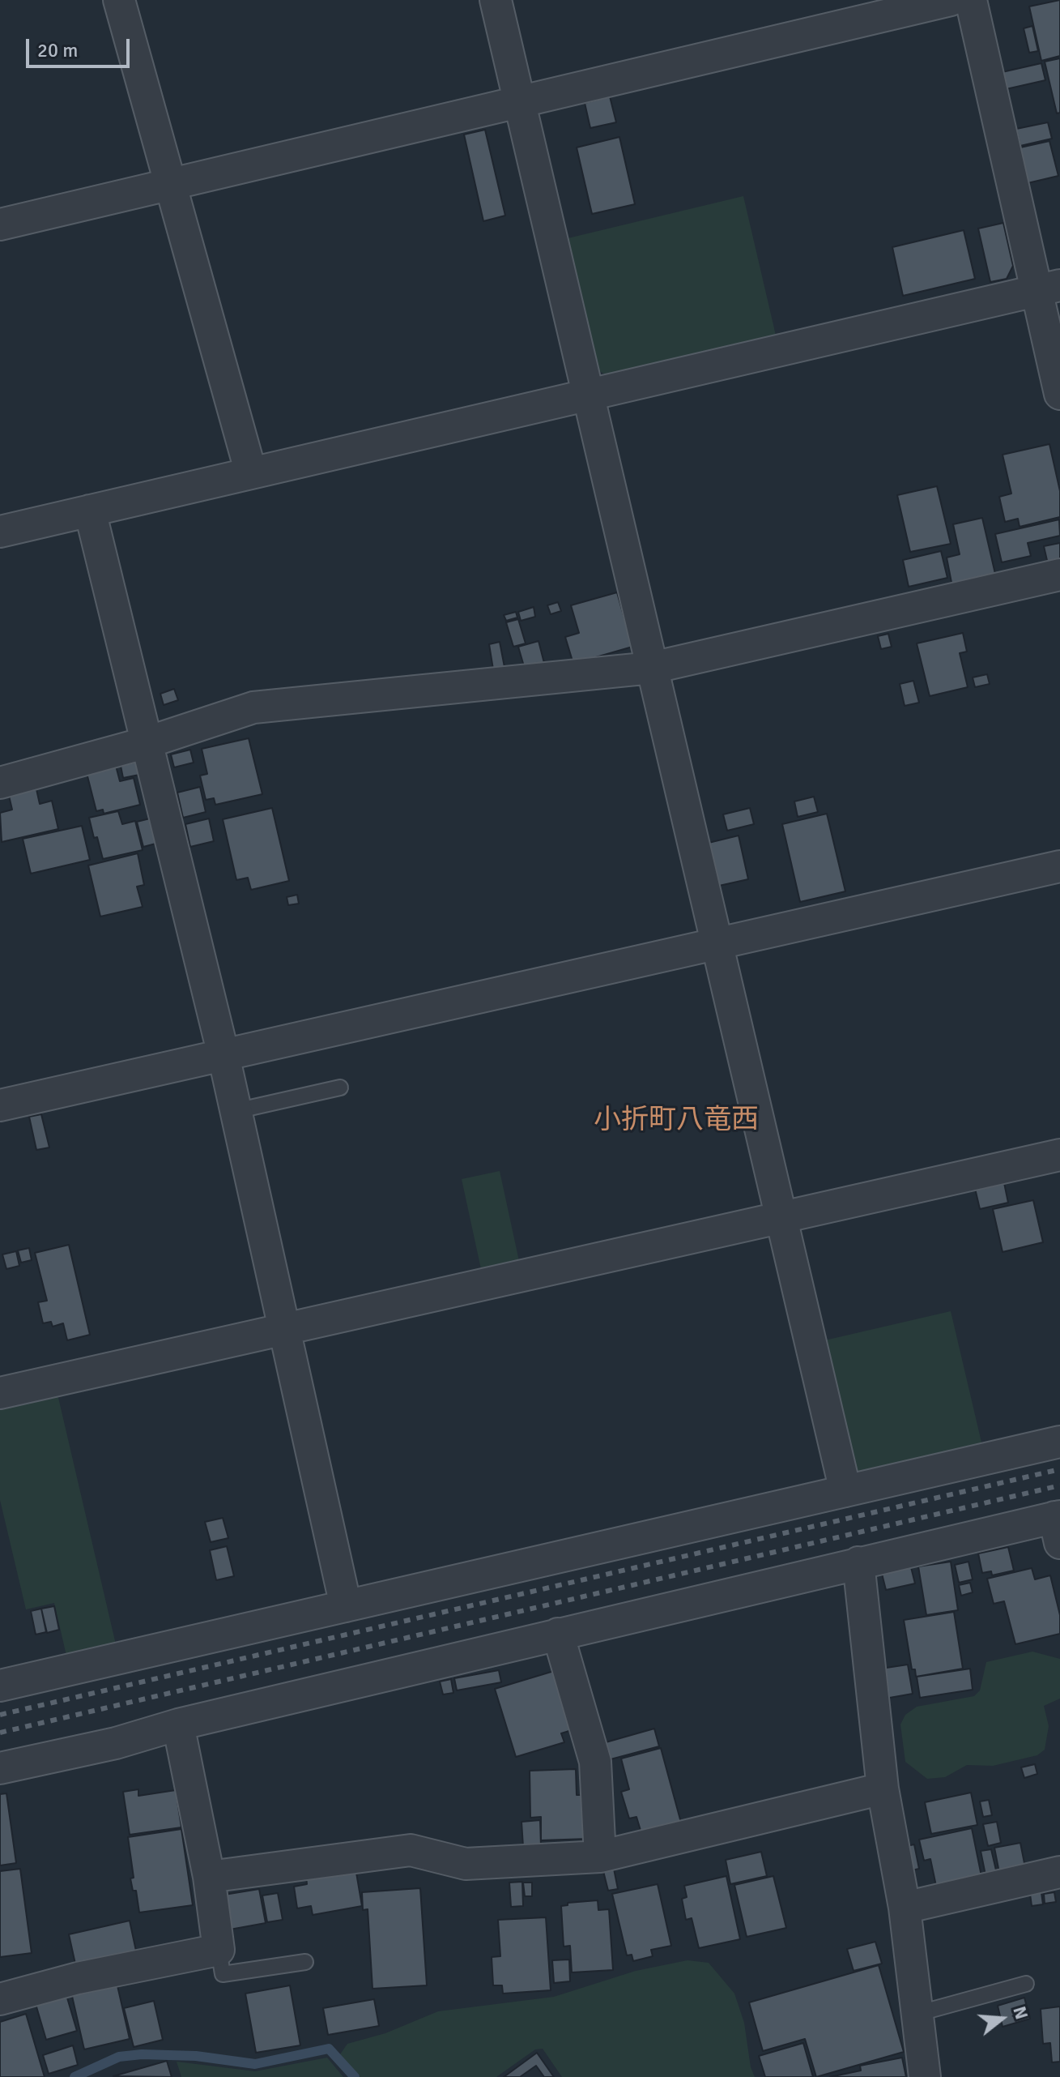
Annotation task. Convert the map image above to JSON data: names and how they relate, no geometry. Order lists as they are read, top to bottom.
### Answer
{
  "districts": ["小折町八竜西"],
  "scale_bar": "20 m",
  "north": "right"
}
